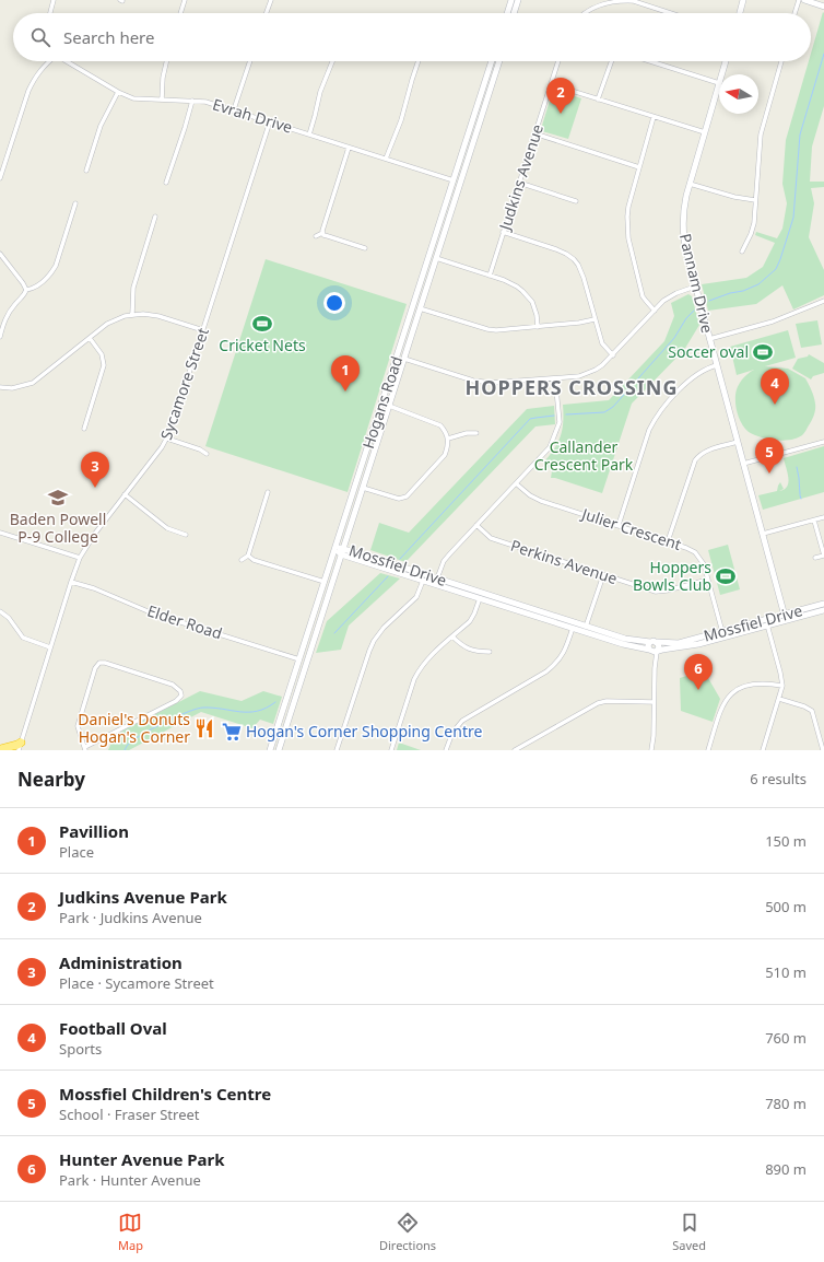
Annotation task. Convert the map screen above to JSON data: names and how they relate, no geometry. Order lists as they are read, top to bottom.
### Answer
{
  "streets": {
    "street": [
      "Evrah Drive",
      "Judkins Avenue",
      "Pannam Drive",
      "Sycamore Street",
      "Hogans Road",
      "Julier Crescent",
      "Perkins Avenue",
      "Mossfiel Drive",
      "Elder Road"
    ]
  },
  "crossings": [
    ["Evrah Drive", "Sycamore Street"],
    ["Evrah Drive", "Hogans Road"],
    ["Pannam Drive", "Mossfiel Drive"],
    ["Sycamore Street", "Elder Road"],
    ["Hogans Road", "Mossfiel Drive"],
    ["Hogans Road", "Elder Road"],
    ["Julier Crescent", "Perkins Avenue"],
    ["Julier Crescent", "Mossfiel Drive"]
  ],
  "districts": ["HOPPERS CROSSING"],
  "parks": ["Callander Crescent Park"],
  "places": {
    "sports": ["Cricket Nets", "Soccer oval", "Hoppers Bowls Club"],
    "school or university": ["Baden Powell P-9 College"],
    "restaurant": ["Daniel's Donuts Hogan's Corner"],
    "supermarket": ["Hogan's Corner Shopping Centre"]
  },
  "north": "left",
  "page": {
    "search": "Search here",
    "pins": [
      "2",
      "1",
      "4",
      "5",
      "3",
      "6"
    ],
    "heading": ["Nearby", "6 results"],
    "list": [
      {
        "mark": "1",
        "name": "Pavillion",
        "note": "Place",
        "value": "150 m"
      },
      {
        "mark": "2",
        "name": "Judkins Avenue Park",
        "note": "Park · Judkins Avenue",
        "value": "500 m"
      },
      {
        "mark": "3",
        "name": "Administration",
        "note": "Place · Sycamore Street",
        "value": "510 m"
      },
      {
        "mark": "4",
        "name": "Football Oval",
        "note": "Sports",
        "value": "760 m"
      },
      {
        "mark": "5",
        "name": "Mossfiel Children's Centre",
        "note": "School · Fraser Street",
        "value": "780 m"
      },
      {
        "mark": "6",
        "name": "Hunter Avenue Park",
        "note": "Park · Hunter Avenue",
        "value": "890 m"
      }
    ],
    "nav": ["Map", "Directions", "Saved"]
  }
}
